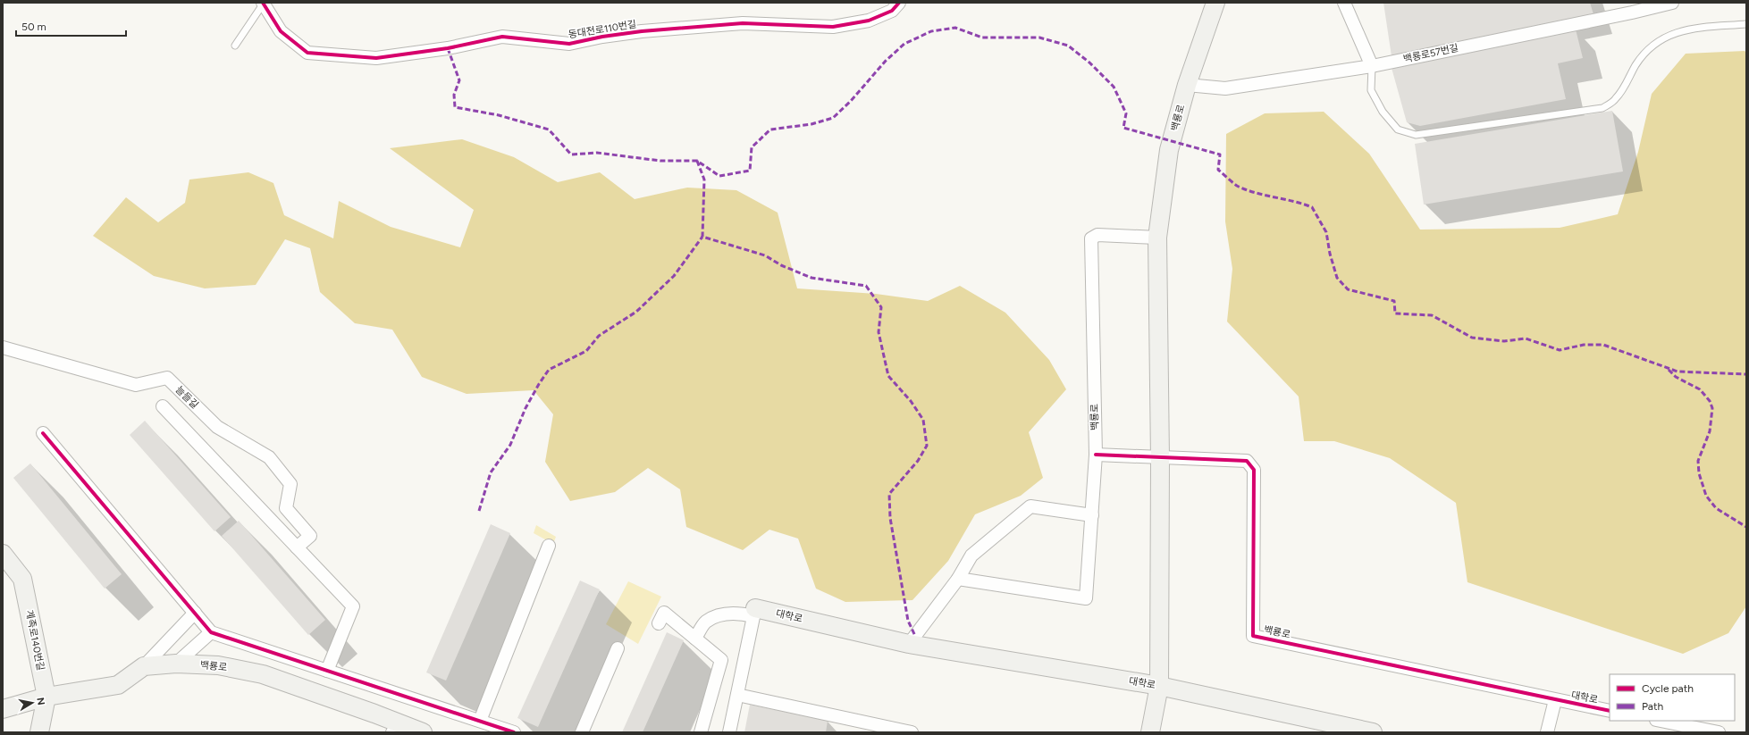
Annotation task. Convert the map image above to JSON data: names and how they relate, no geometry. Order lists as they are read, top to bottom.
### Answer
{
  "streets": {
    "main road": ["백룡로", "대학로", "계족로140번길"],
    "street": ["동대전로110번길", "백룡로57번길", "늘들길"]
  },
  "crossings": [
    ["백룡로57번길", "백룡로"],
    ["백룡로", "대학로"]
  ],
  "legend": ["Cycle path", "Path"],
  "scale_bar": "50 m",
  "north": "right"
}
